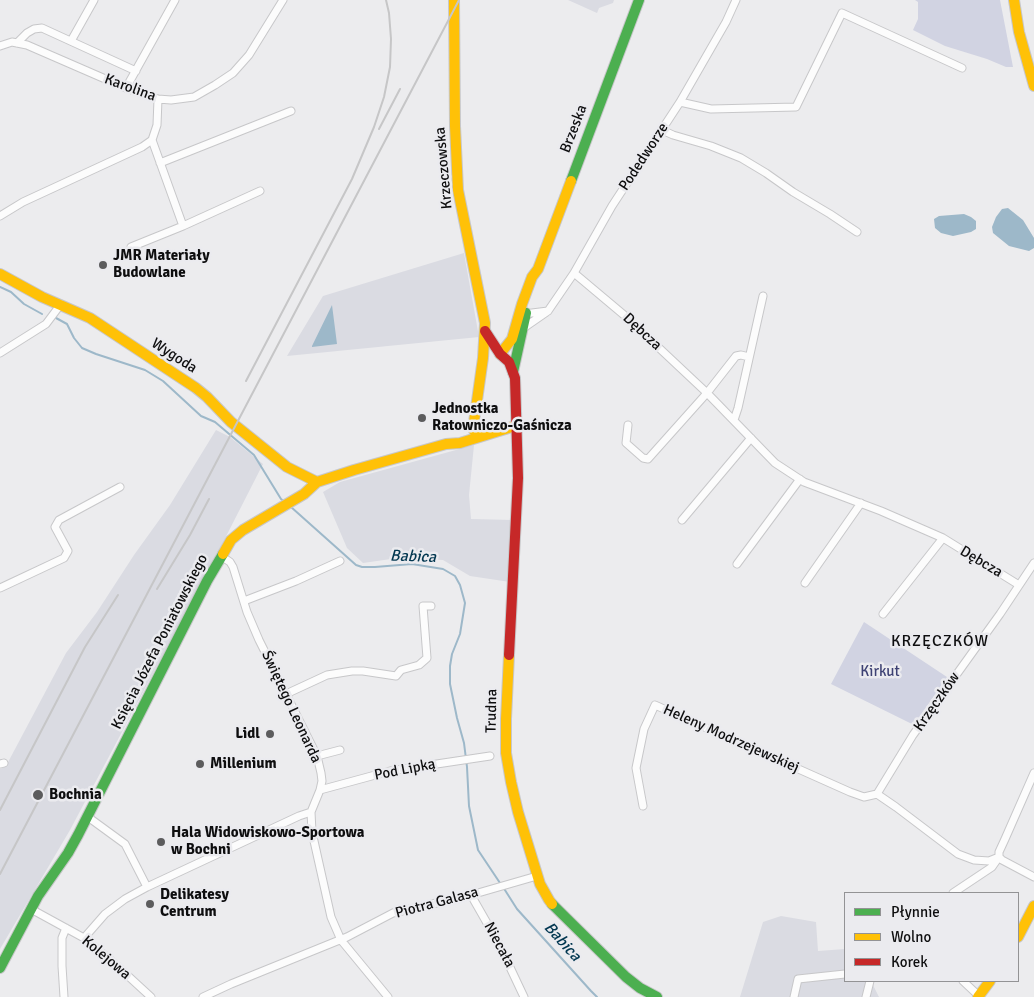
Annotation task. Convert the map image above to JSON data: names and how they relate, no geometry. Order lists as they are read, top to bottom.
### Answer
{
  "streets": {
    "main road": [
      "Brzeska",
      "Krzeczowska",
      "Wygoda",
      "Księcia Józefa Poniatowskiego",
      "Trudna"
    ],
    "street": [
      "Karolina",
      "Podedworze",
      "Dębcza",
      "Krzęczków",
      "Świętego Leonarda",
      "Heleny Modrzejewskiej",
      "Pod Lipką",
      "Piotra Galasa",
      "Niecała",
      "Kolejowa"
    ]
  },
  "crossings": [
    ["Brzeska", "Podedworze"],
    ["Brzeska", "Krzeczowska"],
    ["Brzeska", "Trudna"],
    ["Podedworze", "Dębcza"],
    ["Krzeczowska", "Księcia Józefa Poniatowskiego"],
    ["Krzeczowska", "Trudna"],
    ["Dębcza", "Krzęczków"],
    ["Wygoda", "Księcia Józefa Poniatowskiego"],
    ["Księcia Józefa Poniatowskiego", "Świętego Leonarda"],
    ["Księcia Józefa Poniatowskiego", "Trudna"],
    ["Księcia Józefa Poniatowskiego", "Kolejowa"],
    ["Krzęczków", "Heleny Modrzejewskiej"],
    ["Świętego Leonarda", "Pod Lipką"],
    ["Świętego Leonarda", "Piotra Galasa"],
    ["Trudna", "Piotra Galasa"],
    ["Piotra Galasa", "Niecała"]
  ],
  "districts": ["KRZĘCZKÓW"],
  "water": ["Babica"],
  "parks": ["Kirkut"],
  "places": [
    "JMR Materiały Budowlane",
    "Jednostka Ratowniczo-Gaśnicza",
    "Lidl",
    "Millenium",
    "Bochnia",
    "Hala Widowiskowo-Sportowa w Bochni",
    "Delikatesy Centrum"
  ],
  "legend": ["Płynnie", "Wolno", "Korek"]
}
